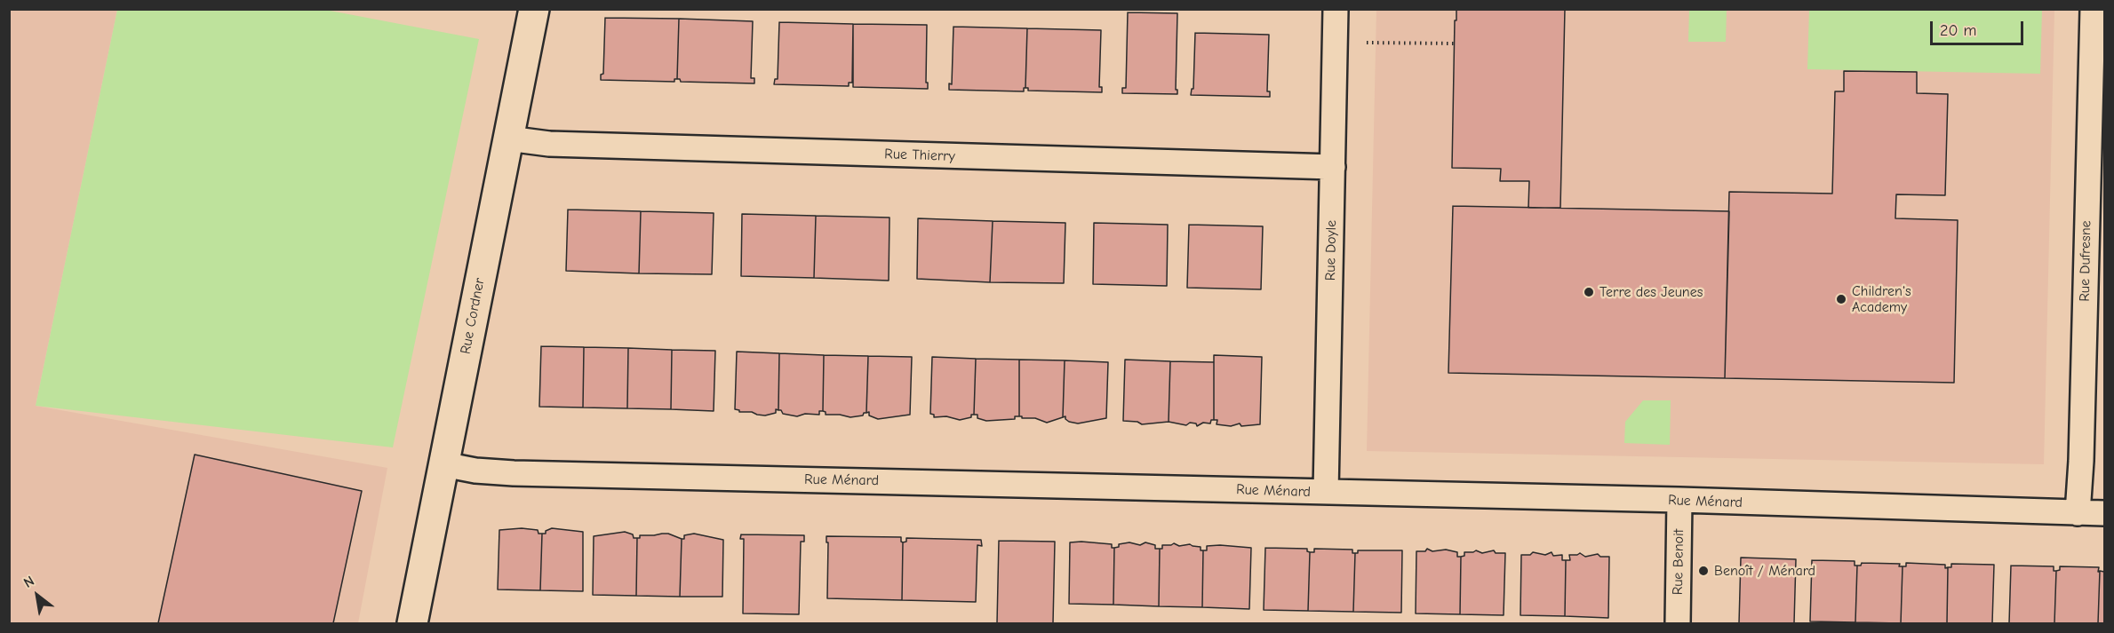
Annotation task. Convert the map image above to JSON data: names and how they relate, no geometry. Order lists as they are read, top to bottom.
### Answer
{
  "streets": {
    "street": [
      "Rue Thierry",
      "Rue Doyle",
      "Rue Dufresne",
      "Rue Cordner",
      "Rue Ménard",
      "Rue Benoit"
    ]
  },
  "crossings": [
    ["Rue Thierry", "Rue Doyle"],
    ["Rue Thierry", "Rue Cordner"],
    ["Rue Doyle", "Rue Ménard"],
    ["Rue Dufresne", "Rue Ménard"],
    ["Rue Cordner", "Rue Ménard"],
    ["Rue Ménard", "Rue Benoit"]
  ],
  "places": ["Terre des Jeunes", "Children's Academy", "Benoît / Ménard"],
  "scale_bar": "20 m",
  "north": "top left"
}
